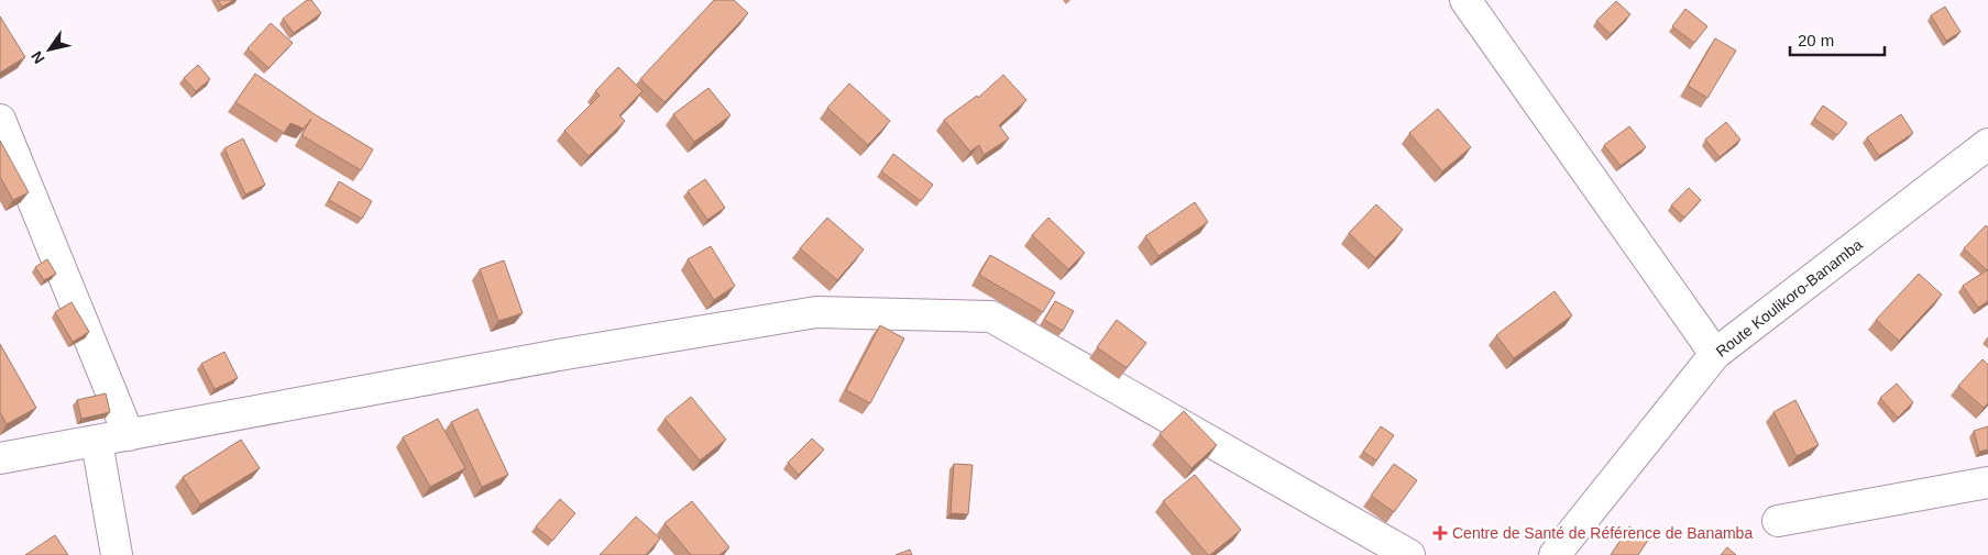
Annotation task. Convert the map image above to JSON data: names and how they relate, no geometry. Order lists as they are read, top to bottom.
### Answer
{
  "streets": {
    "street": ["Route Koulikoro-Banamba"]
  },
  "places": {
    "health": ["Centre de Santé de Référence de Banamba"]
  },
  "scale_bar": "20 m",
  "north": "bottom left"
}
